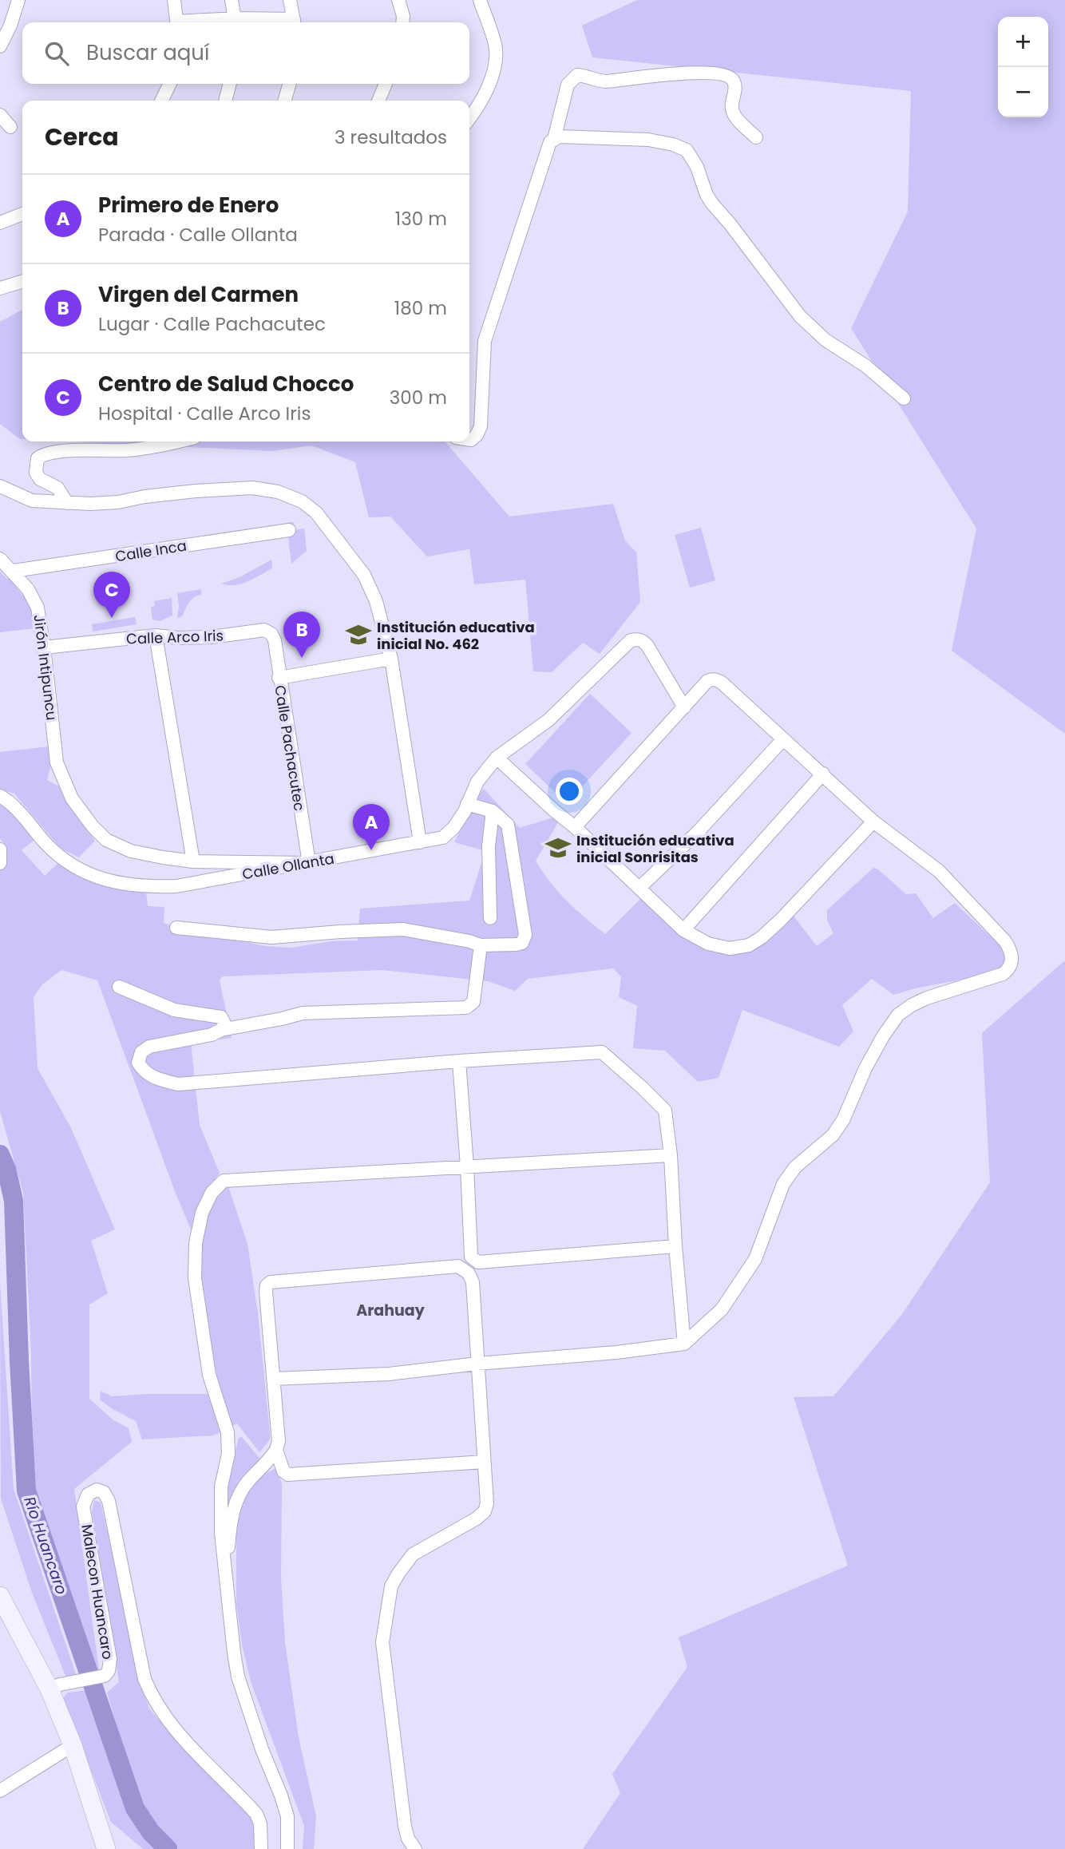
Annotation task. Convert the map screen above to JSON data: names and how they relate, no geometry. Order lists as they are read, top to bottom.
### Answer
{
  "streets": {
    "street": [
      "Calle Inca",
      "Calle Arco Iris",
      "Jirón Intipuncu",
      "Calle Pachacutec",
      "Calle Ollanta",
      "Malecon Huancaro"
    ]
  },
  "crossings": [
    ["Calle Inca", "Jirón Intipuncu"],
    ["Calle Arco Iris", "Jirón Intipuncu"],
    ["Calle Arco Iris", "Calle Pachacutec"],
    ["Jirón Intipuncu", "Calle Pachacutec"],
    ["Jirón Intipuncu", "Calle Ollanta"],
    ["Calle Pachacutec", "Calle Ollanta"]
  ],
  "districts": ["Arahuay"],
  "water": ["Río Huancaro"],
  "places": {
    "school or university": ["Institución educativa inicial No. 462", "Institución educativa inicial Sonrisitas"]
  },
  "page": {
    "map_buttons": ["+", "−"],
    "search": "Buscar aquí",
    "heading": ["Cerca", "3 resultados"],
    "list": [
      {
        "mark": "A",
        "name": "Primero de Enero",
        "note": "Parada · Calle Ollanta",
        "value": "130 m"
      },
      {
        "mark": "B",
        "name": "Virgen del Carmen",
        "note": "Lugar · Calle Pachacutec",
        "value": "180 m"
      },
      {
        "mark": "C",
        "name": "Centro de Salud Chocco",
        "note": "Hospital · Calle Arco Iris",
        "value": "300 m"
      }
    ],
    "pins": ["C", "B", "A"]
  }
}
